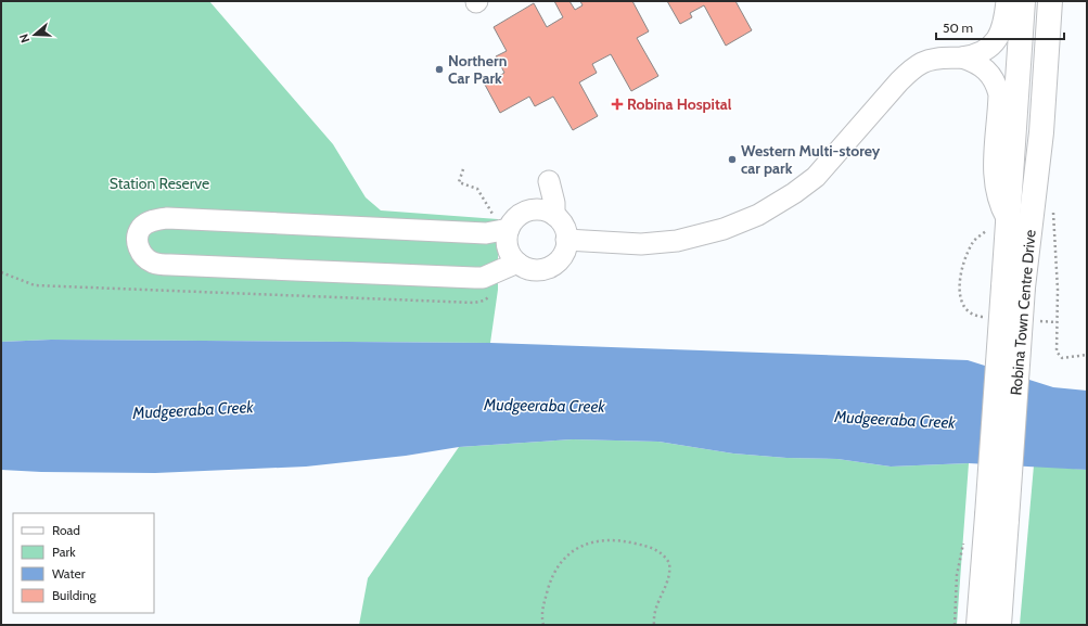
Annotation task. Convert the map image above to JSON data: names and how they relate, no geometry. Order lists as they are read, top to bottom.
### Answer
{
  "streets": {
    "main road": ["Robina Town Centre Drive"]
  },
  "water": ["Mudgeeraba Creek"],
  "parks": ["Station Reserve"],
  "places": {
    "other": ["Northern Car Park", "Western Multi-storey car park"],
    "health": ["Robina Hospital"]
  },
  "legend": [
    "Road",
    "Park",
    "Water",
    "Building"
  ],
  "scale_bar": "50 m",
  "north": "left"
}
